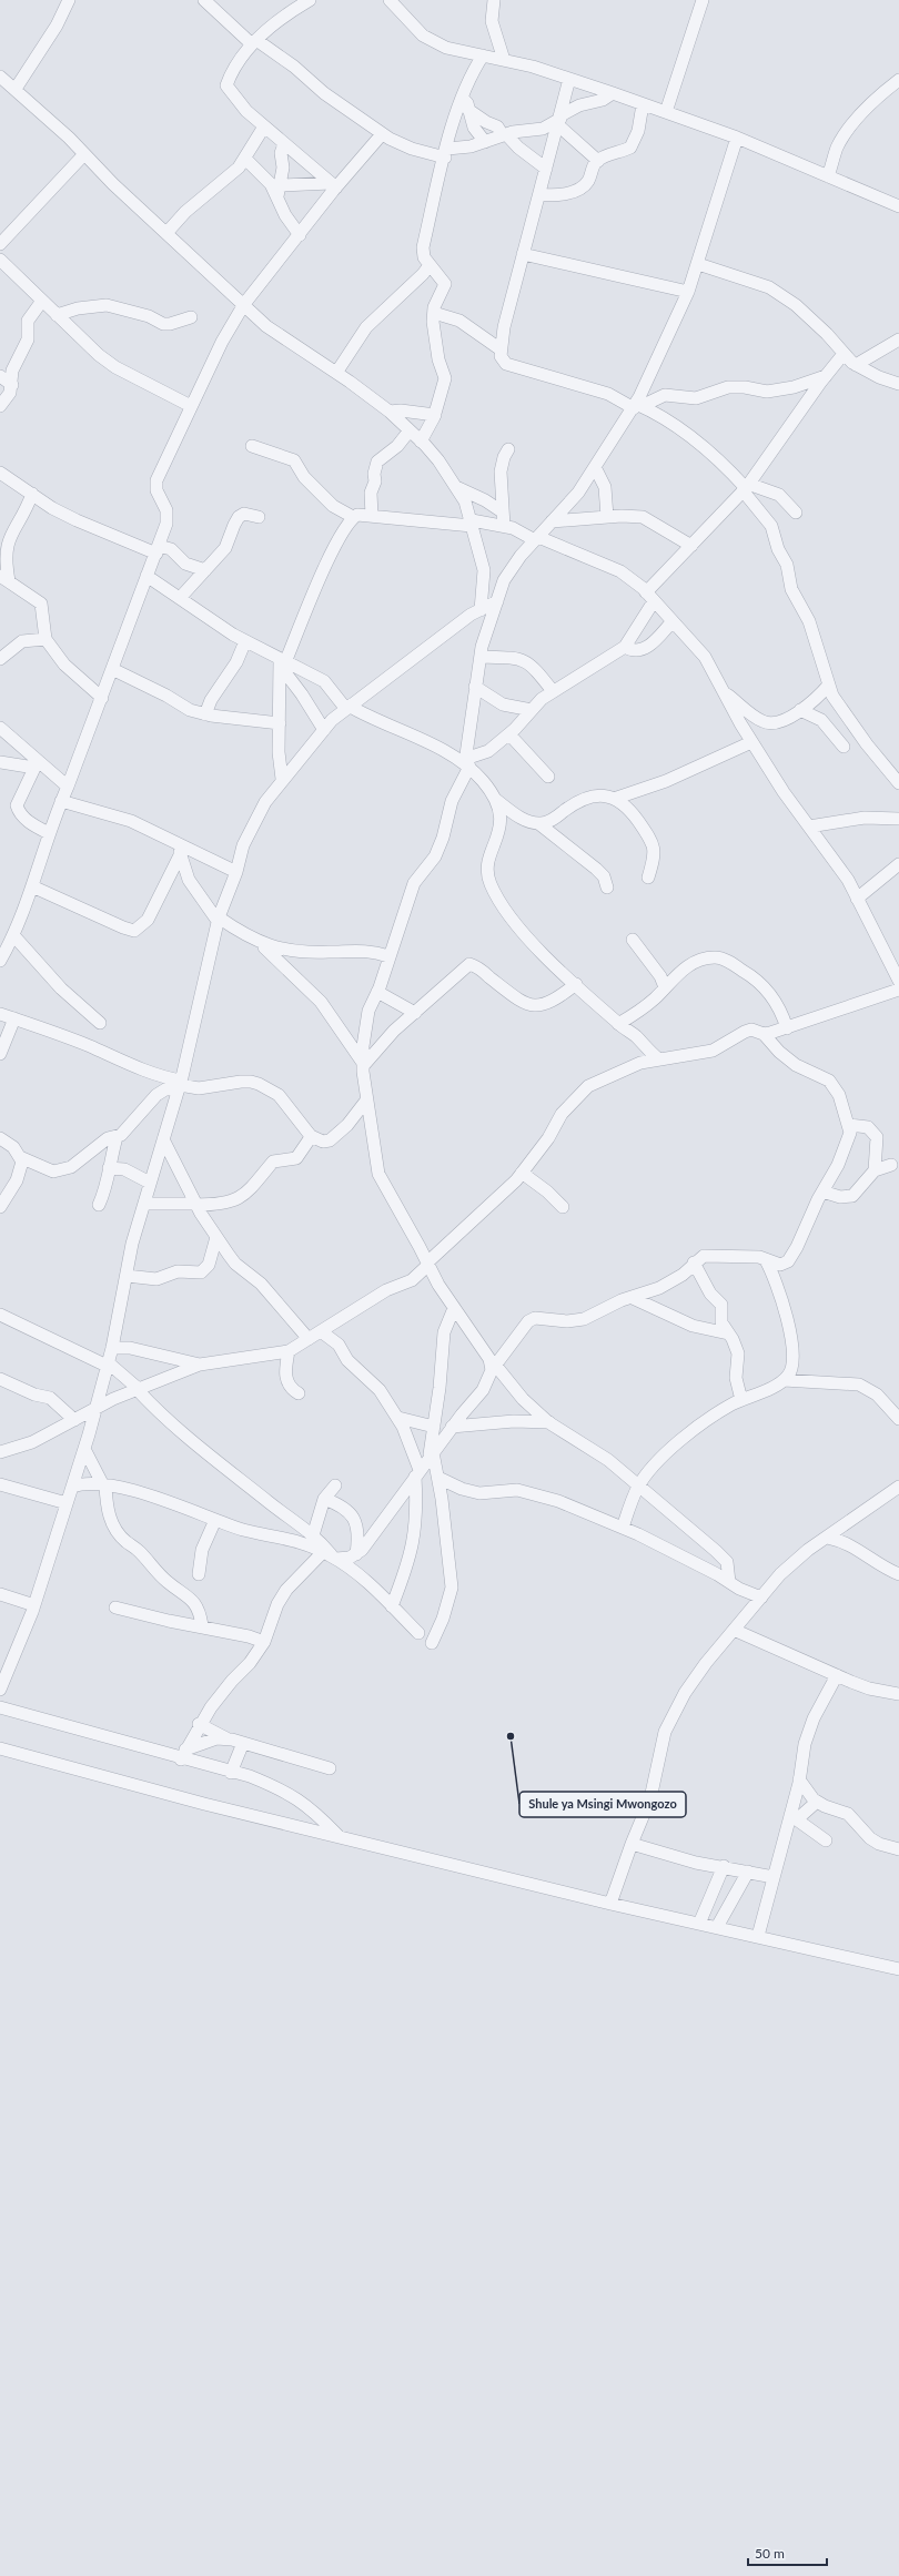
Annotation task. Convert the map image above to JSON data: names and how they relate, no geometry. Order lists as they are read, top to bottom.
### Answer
{
  "places": ["Shule ya Msingi Mwongozo"],
  "scale_bar": "50 m"
}
